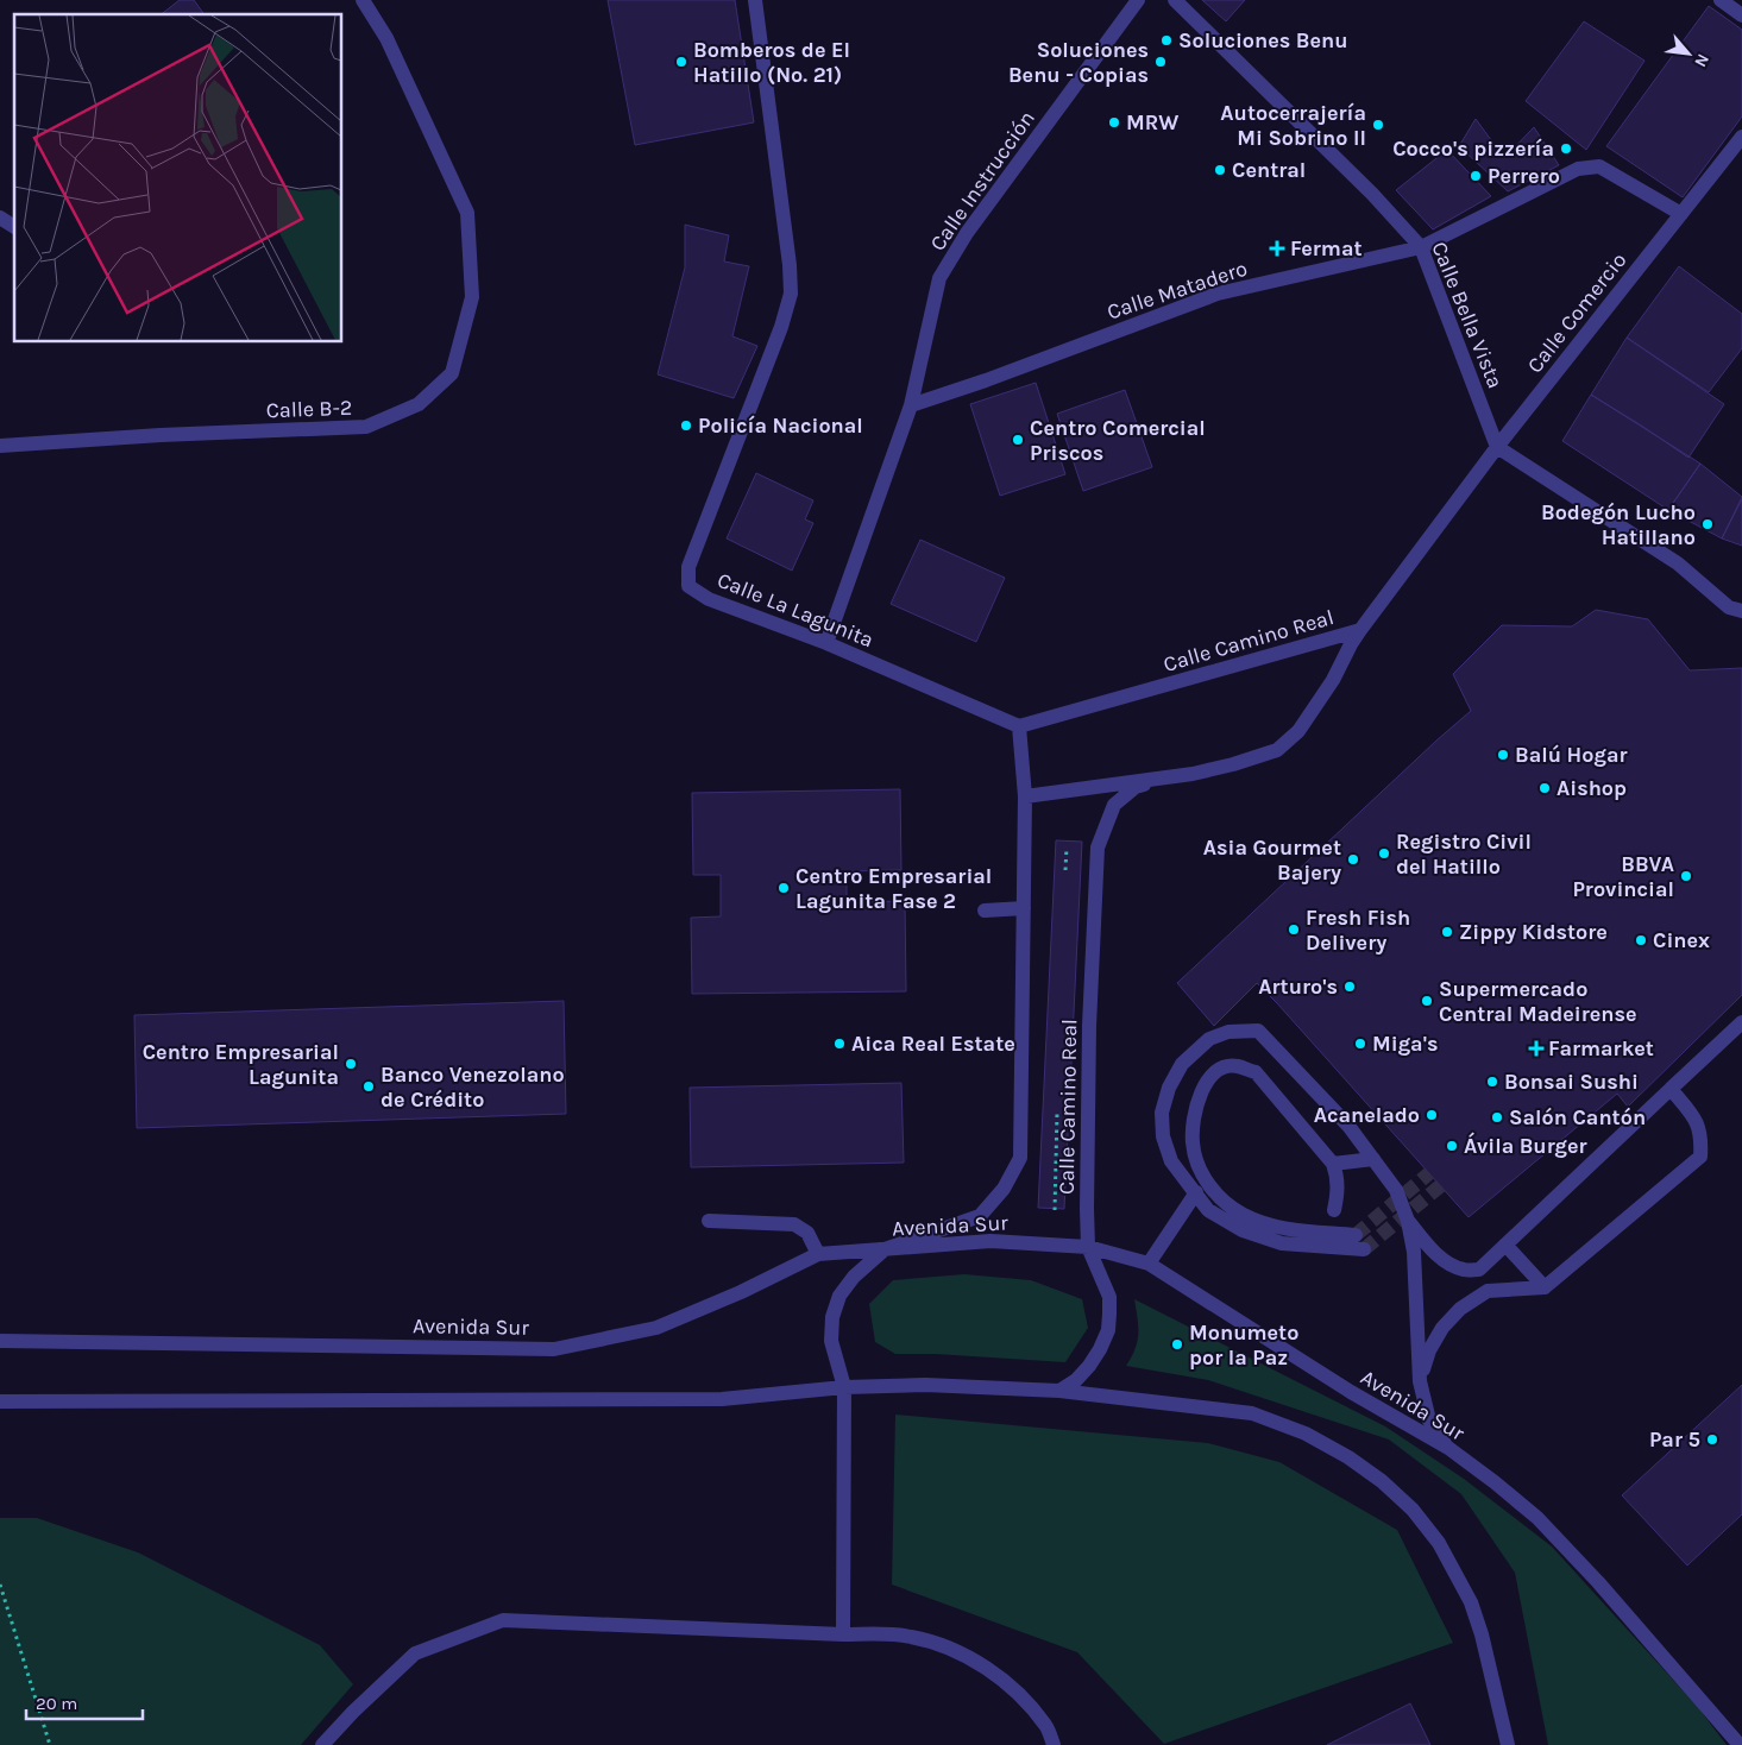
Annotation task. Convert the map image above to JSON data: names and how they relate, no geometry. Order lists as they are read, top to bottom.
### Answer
{
  "streets": {
    "street": [
      "Calle Instrucción",
      "Calle Matadero",
      "Calle Comercio",
      "Calle Bella Vista",
      "Calle B-2",
      "Calle La Lagunita",
      "Calle Camino Real",
      "Avenida Sur"
    ]
  },
  "crossings": [
    ["Calle Instrucción", "Calle Matadero"],
    ["Calle Instrucción", "Calle La Lagunita"],
    ["Calle Matadero", "Calle Comercio"],
    ["Calle Matadero", "Calle Bella Vista"],
    ["Calle Comercio", "Calle Bella Vista"],
    ["Calle Comercio", "Calle Camino Real"],
    ["Calle La Lagunita", "Calle Camino Real"],
    ["Calle Camino Real", "Avenida Sur"]
  ],
  "places": {
    "other": [
      "Soluciones Benu",
      "Bomberos de El Hatillo (No. 21)",
      "Soluciones Benu - Copias",
      "MRW",
      "Autocerrajería Mi Sobrino II",
      "Cocco's pizzería",
      "Central",
      "Perrero",
      "Policía Nacional",
      "Centro Comercial Priscos",
      "Bodegón Lucho Hatillano",
      "Balú Hogar",
      "Aishop",
      "Registro Civil del Hatillo",
      "Asia Gourmet Bajery",
      "BBVA Provincial",
      "Centro Empresarial Lagunita Fase 2",
      "Fresh Fish Delivery",
      "Zippy Kidstore",
      "Cinex",
      "Arturo's",
      "Supermercado Central Madeirense",
      "Aica Real Estate",
      "Miga's",
      "Centro Empresarial Lagunita",
      "Bonsai Sushi",
      "Banco Venezolano de Crédito",
      "Acanelado",
      "Salón Cantón",
      "Ávila Burger",
      "Monumeto por la Paz",
      "Par 5"
    ],
    "health": ["Fermat", "Farmarket"]
  },
  "scale_bar": "20 m",
  "north": "bottom right"
}
